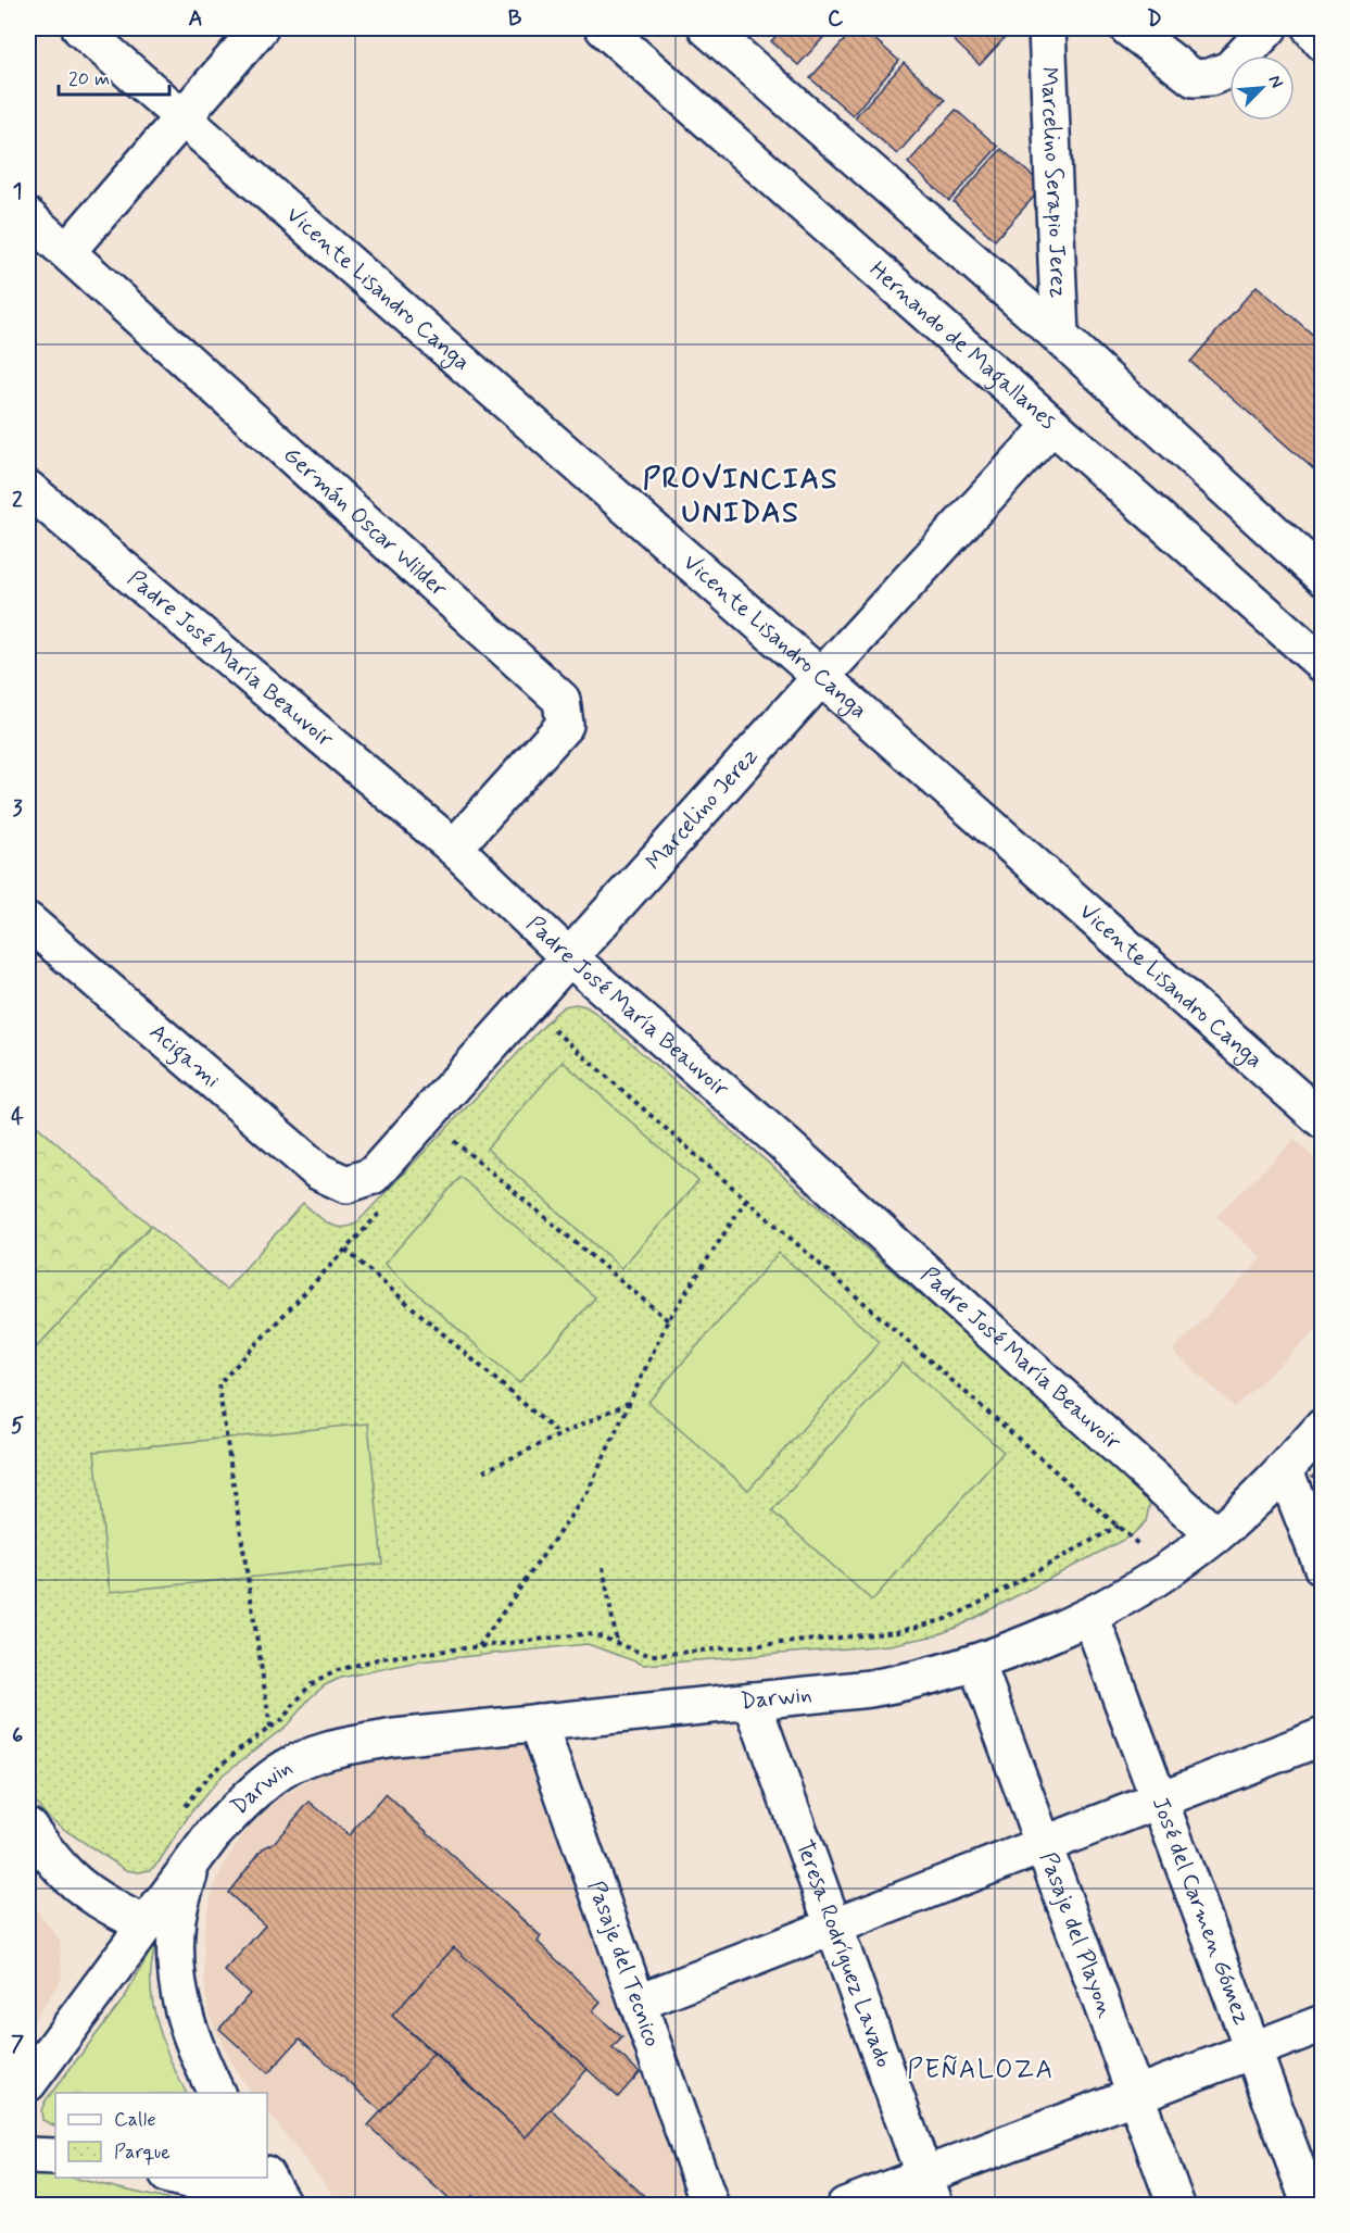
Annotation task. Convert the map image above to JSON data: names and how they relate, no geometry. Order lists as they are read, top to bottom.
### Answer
{
  "streets": {
    "street": [
      "Marcelino Serapio Jerez",
      "Vicente Lisandro Canga",
      "Hernando de Magallanes",
      "Germán Oscar Wilder",
      "Padre José María Beauvoir",
      "Marcelino Jerez",
      "Acigami",
      "Darwin",
      "José del Carmen Gómez",
      "Pasaje del Playon",
      "Teresa Rodríguez Lavado",
      "Pasaje del Tecnico"
    ]
  },
  "crossings": [
    ["Vicente Lisandro Canga", "Marcelino Jerez"],
    ["Hernando de Magallanes", "Marcelino Jerez"],
    ["Germán Oscar Wilder", "Padre José María Beauvoir"],
    ["Padre José María Beauvoir", "Marcelino Jerez"],
    ["Padre José María Beauvoir", "Darwin"],
    ["Marcelino Jerez", "Acigami"],
    ["Darwin", "José del Carmen Gómez"],
    ["Darwin", "Pasaje del Playon"],
    ["Darwin", "Teresa Rodríguez Lavado"],
    ["Darwin", "Pasaje del Tecnico"]
  ],
  "districts": ["PROVINCIAS UNIDAS", "PEÑALOZA"],
  "legend": ["Calle", "Parque"],
  "scale_bar": "20 m",
  "north": "top right",
  "grid": {
    "columns": [
      "A",
      "B",
      "C",
      "D"
    ],
    "rows": [
      "1",
      "2",
      "3",
      "4",
      "5",
      "6",
      "7"
    ]
  }
}
